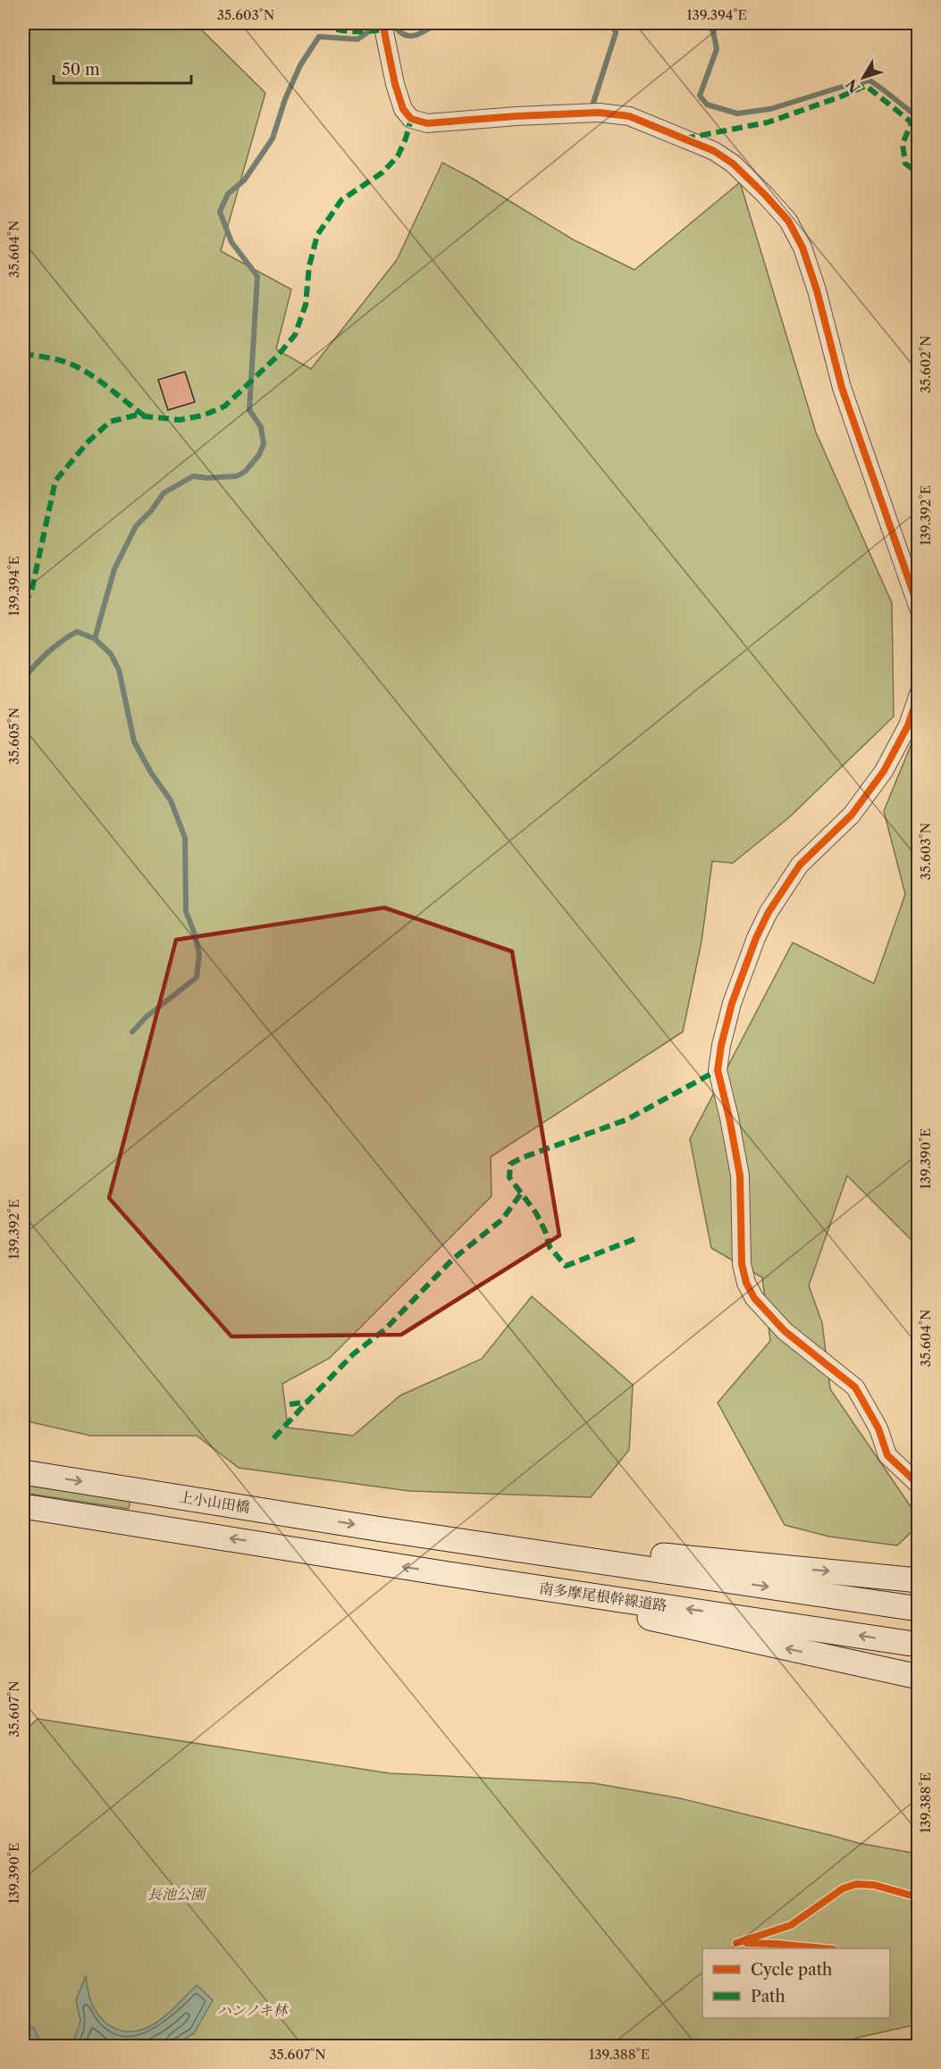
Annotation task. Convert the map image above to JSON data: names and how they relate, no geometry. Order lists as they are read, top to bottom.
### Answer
{
  "streets": {
    "main road": ["上小山田橋", "南多摩尾根幹線道路"]
  },
  "one_way": ["上小山田橋"],
  "parks": ["長池公園", "ハンノキ林"],
  "legend": ["Cycle path", "Path"],
  "scale_bar": "50 m",
  "north": "bottom left",
  "coordinates": [
    "35.603°N",
    "139.394°E",
    "35.604°N",
    "35.602°N",
    "139.392°E",
    "35.605°N",
    "139.390°E",
    "35.607°N",
    "139.388°E"
  ]
}
